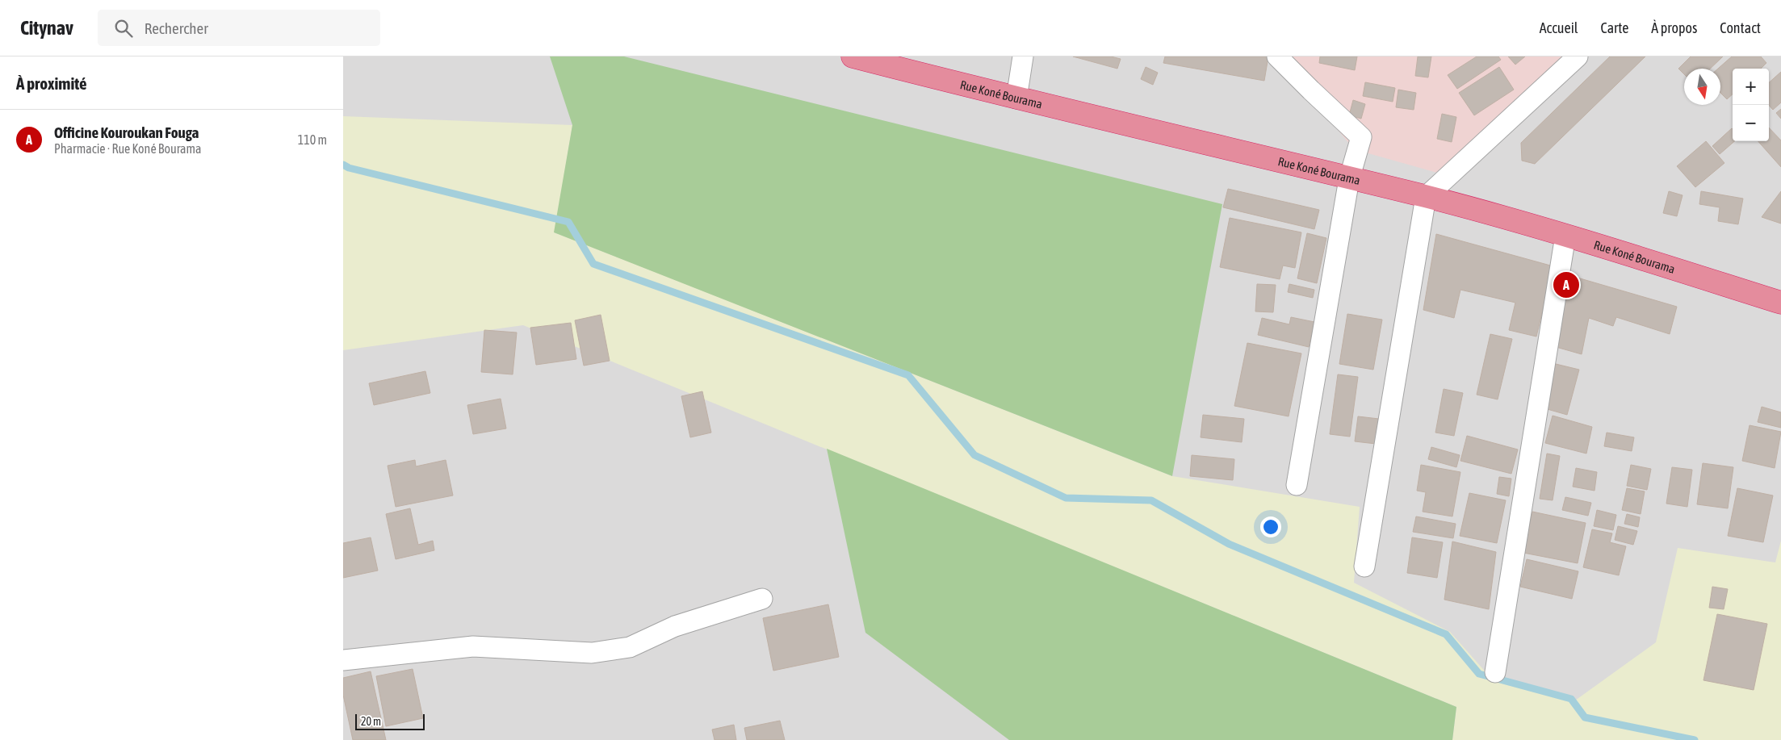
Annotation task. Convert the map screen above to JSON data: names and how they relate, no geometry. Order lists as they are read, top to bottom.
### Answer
{
  "streets": {
    "highway": ["Rue Koné Bourama"]
  },
  "scale_bar": "20 m",
  "north": "bottom",
  "page": {
    "header": "Citynav",
    "search": "Rechercher",
    "nav": [
      "Accueil",
      "Carte",
      "À propos",
      "Contact"
    ],
    "heading": "À proximité",
    "map_buttons": ["+", "−"],
    "list": [
      {
        "mark": "A",
        "name": "Officine Kouroukan Fouga",
        "note": "Pharmacie · Rue Koné Bourama",
        "value": "110 m"
      }
    ],
    "pins": "A",
    "scale": "20 m"
  }
}
